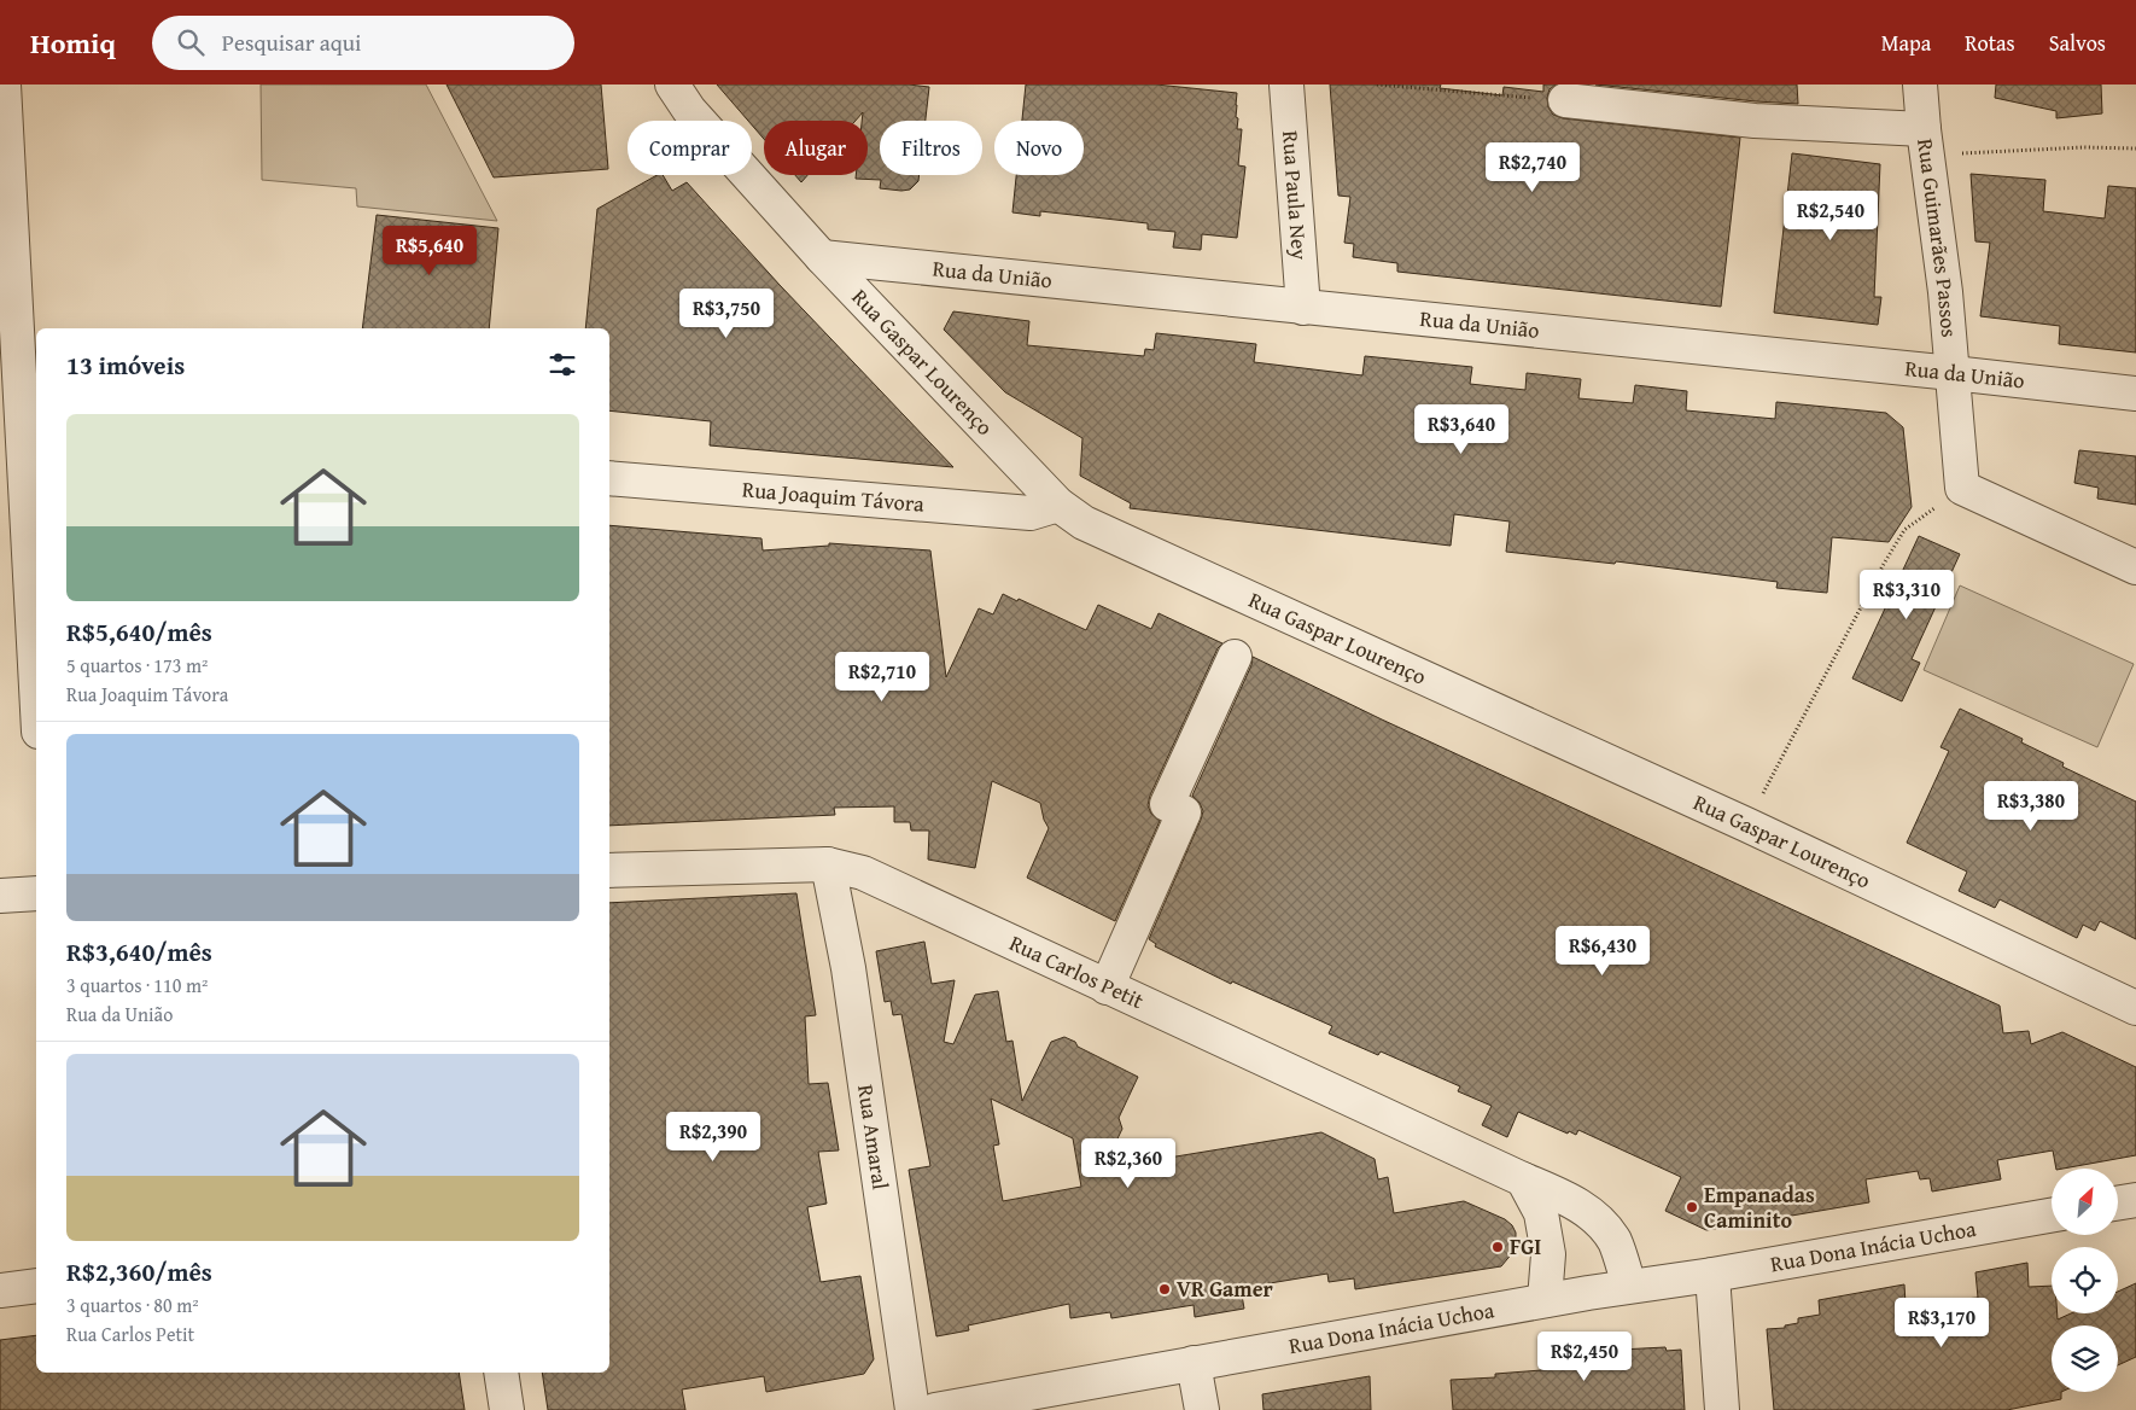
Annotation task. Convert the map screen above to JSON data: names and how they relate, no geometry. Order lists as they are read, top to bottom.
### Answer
{
  "streets": {
    "street": [
      "Rua Paula Ney",
      "Rua Guimarães Passos",
      "Rua da União",
      "Rua Gaspar Lourenço",
      "Rua Joaquim Távora",
      "Rua Carlos Petit",
      "Rua Amaral",
      "Rua Dona Inácia Uchoa"
    ]
  },
  "crossings": [
    ["Rua Paula Ney", "Rua da União"],
    ["Rua Guimarães Passos", "Rua da União"],
    ["Rua da União", "Rua Gaspar Lourenço"],
    ["Rua Gaspar Lourenço", "Rua Joaquim Távora"],
    ["Rua Carlos Petit", "Rua Amaral"],
    ["Rua Carlos Petit", "Rua Dona Inácia Uchoa"]
  ],
  "places": ["Empanadas Caminito", "FGI", "VR Gamer"],
  "north": "top right",
  "page": {
    "header": "Homiq",
    "search": "Pesquisar aqui",
    "nav": ["Mapa", "Rotas", "Salvos"],
    "chip": [
      "Comprar",
      "Alugar",
      "Filtros",
      "Novo"
    ],
    "price": [
      "R$2,740",
      "R$2,540",
      "R$5,640",
      "R$3,750",
      "R$3,640",
      "R$3,310",
      "R$2,710",
      "R$3,380",
      "R$6,430",
      "R$2,390",
      "R$2,360",
      "R$3,170",
      "R$2,450"
    ],
    "heading": "13 imóveis",
    "list": [
      {
        "name": "R$5,640/mês",
        "note": "5 quartos · 173 m² · Rua Joaquim Távora"
      },
      {
        "name": "R$3,640/mês",
        "note": "3 quartos · 110 m² · Rua da União"
      },
      {
        "name": "R$2,360/mês",
        "note": "3 quartos · 80 m² · Rua Carlos Petit"
      }
    ]
  }
}
